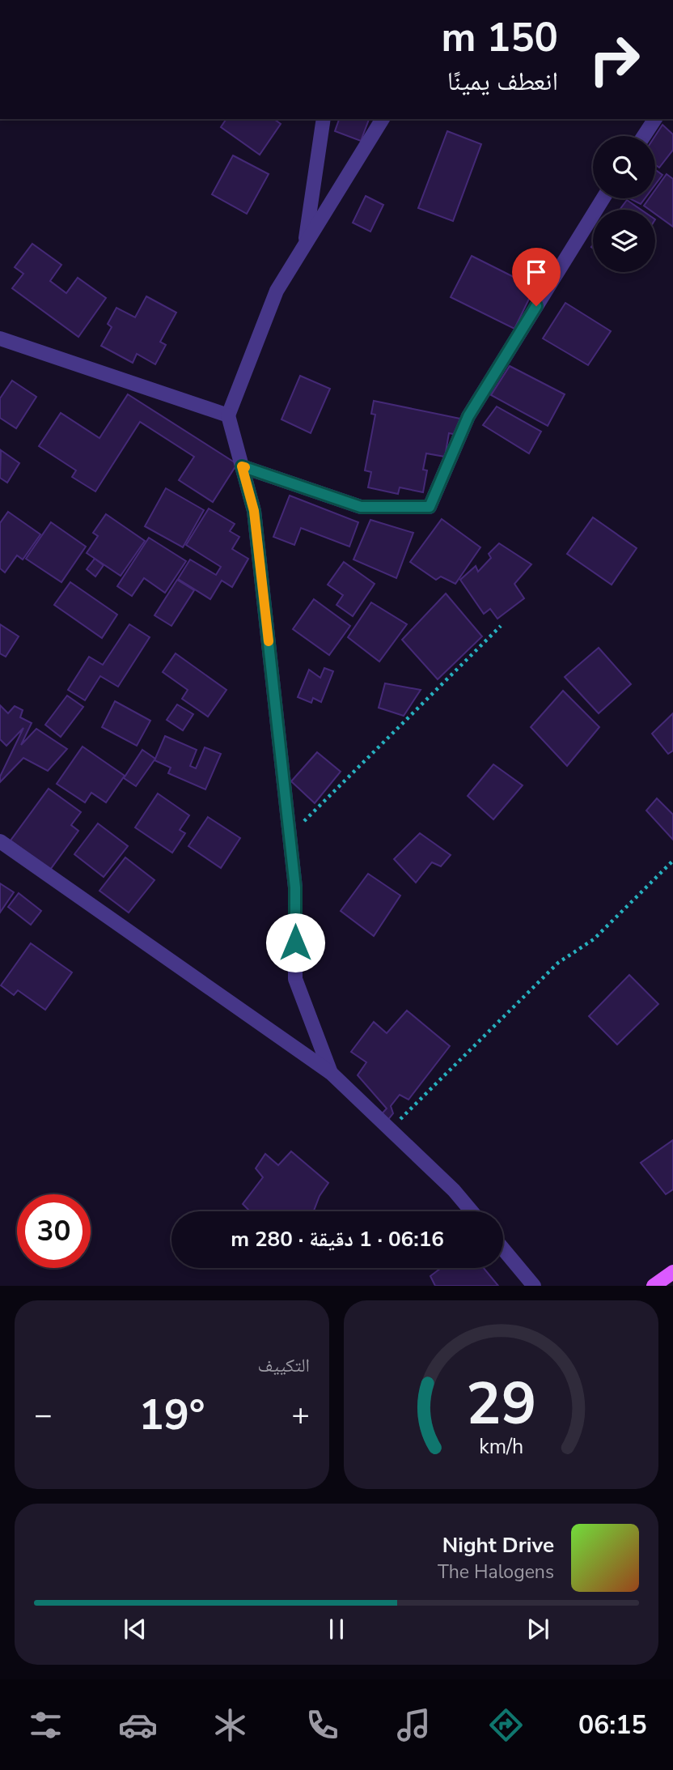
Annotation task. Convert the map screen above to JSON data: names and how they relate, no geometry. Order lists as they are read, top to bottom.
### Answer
{
  "page": {
    "turn": ["150 m", "انعطف يمينًا"],
    "limit": "30",
    "trip": "06:16 · 1 دقيقة · 280 m",
    "tile": "التكييف",
    "heat": ["−", "19°", "+"],
    "song": ["Night Drive", "The Halogens"],
    "tabs": "06:15",
    "gauge": ["29", "km/h"]
  }
}
